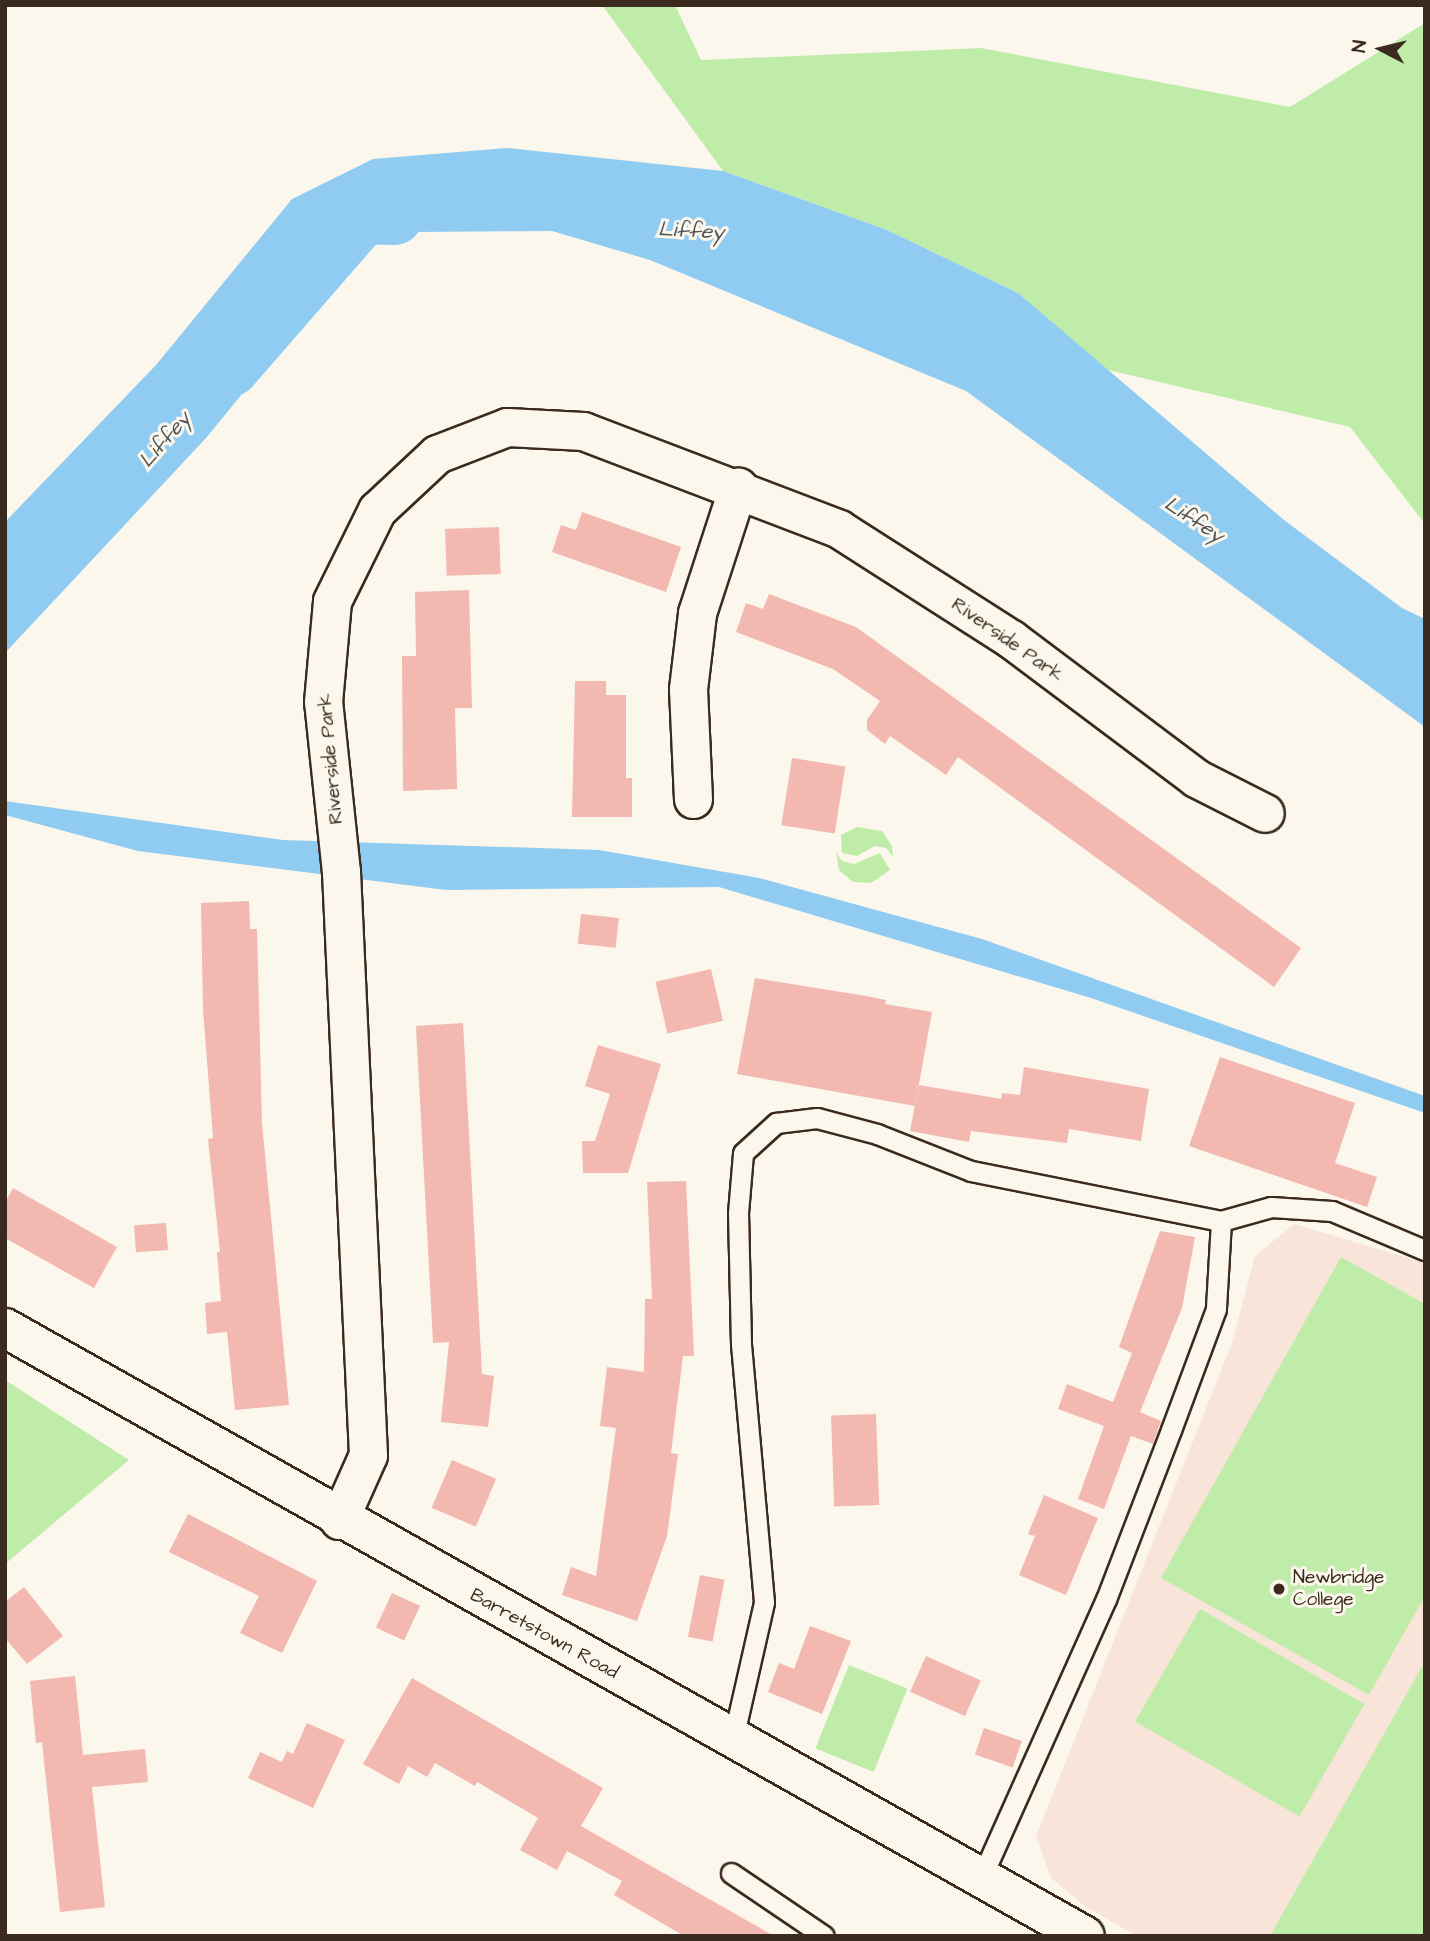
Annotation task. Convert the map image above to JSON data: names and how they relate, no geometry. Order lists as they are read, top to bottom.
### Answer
{
  "streets": {
    "street": ["Riverside Park", "Barretstown Road"]
  },
  "crossings": [
    ["Riverside Park", "Barretstown Road"]
  ],
  "water": ["Liffey"],
  "places": ["Newbridge College"],
  "north": "left"
}
